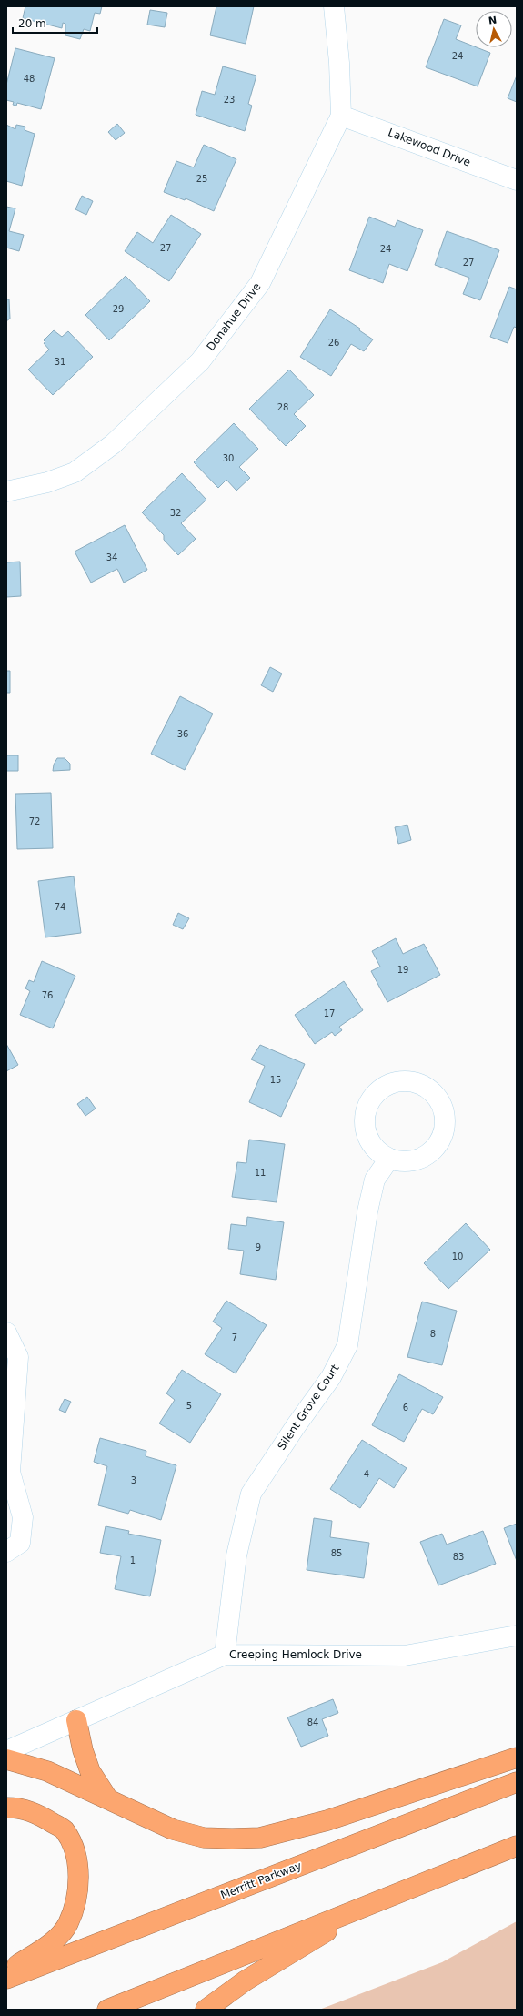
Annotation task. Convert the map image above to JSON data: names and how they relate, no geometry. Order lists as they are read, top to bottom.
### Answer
{
  "streets": {
    "highway": ["Merritt Parkway"],
    "street": [
      "Lakewood Drive",
      "Donahue Drive",
      "Silent Grove Court",
      "Creeping Hemlock Drive"
    ]
  },
  "crossings": [
    ["Lakewood Drive", "Donahue Drive"],
    ["Silent Grove Court", "Creeping Hemlock Drive"]
  ],
  "house_numbers": [
    "24",
    "48",
    "23",
    "25",
    "27",
    "24",
    "27",
    "29",
    "26",
    "31",
    "28",
    "30",
    "32",
    "34",
    "36",
    "72",
    "74",
    "19",
    "76",
    "17",
    "15",
    "11",
    "9",
    "10",
    "8",
    "7",
    "5",
    "6",
    "4",
    "3",
    "85",
    "83",
    "1",
    "84"
  ],
  "scale_bar": "20 m",
  "north": "top"
}
